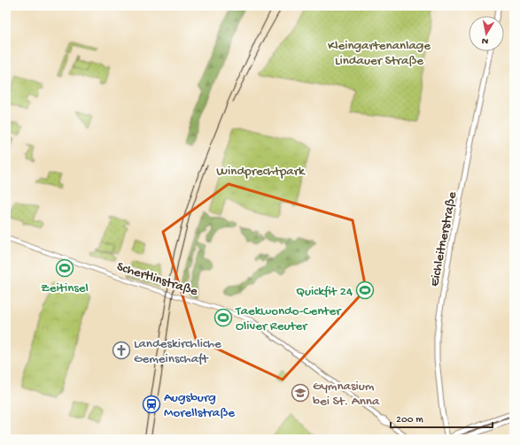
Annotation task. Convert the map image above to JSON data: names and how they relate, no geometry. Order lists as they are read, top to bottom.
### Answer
{
  "streets": {
    "main road": ["Eichleitnerstraße"],
    "street": ["Schertlinstraße"]
  },
  "parks": ["Kleingartenanlage Lindauer Straße", "Windprechtpark"],
  "places": {
    "sports": ["Zeitinsel", "Quickfit 24", "Taekwondo-Center Oliver Reuter"],
    "church": ["Landeskirchliche Gemeinschaft"],
    "school or university": ["Gymnasium bei St. Anna"],
    "station": ["Augsburg Morellstraße"]
  },
  "scale_bar": "200 m",
  "north": "bottom"
}
